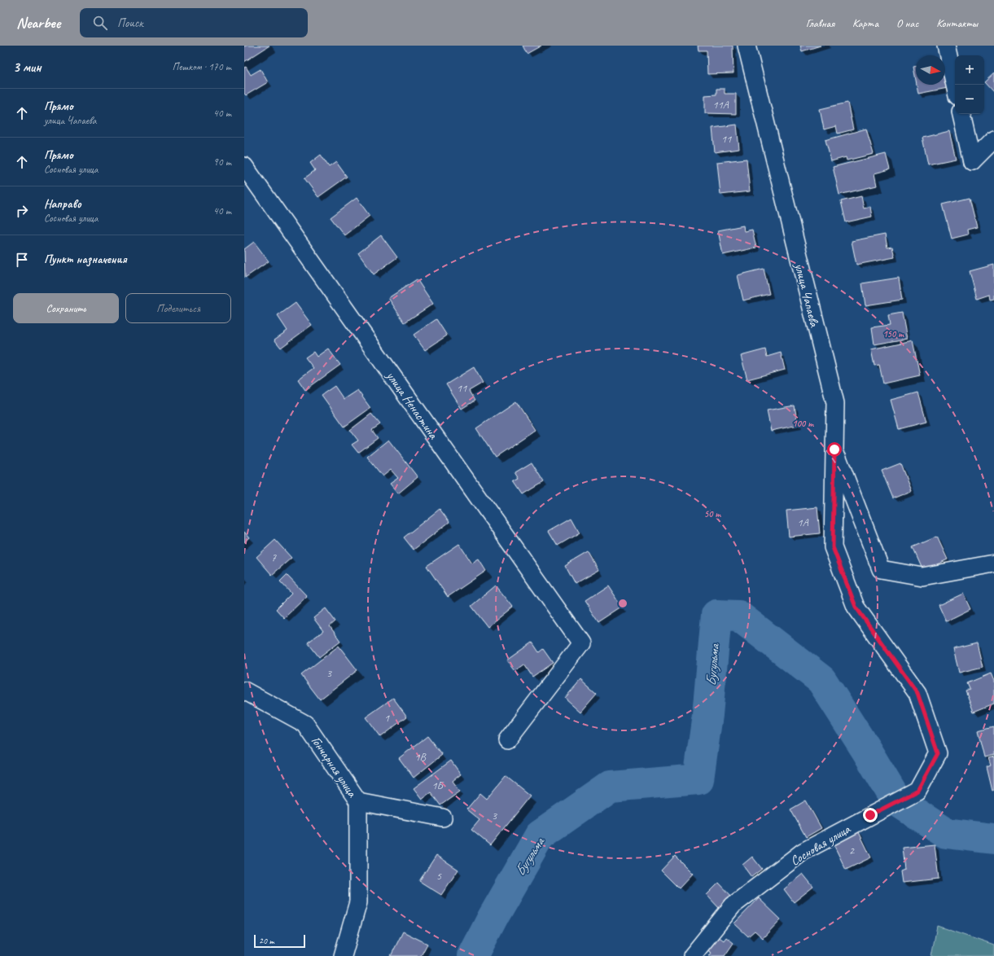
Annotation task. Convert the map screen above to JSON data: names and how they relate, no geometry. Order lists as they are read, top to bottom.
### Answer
{
  "streets": {
    "street": [
      "улица Чапаева",
      "улица Ненастина",
      "Гончарная улица",
      "Сосновая улица"
    ]
  },
  "crossings": [
    ["улица Чапаева", "Сосновая улица"]
  ],
  "water": ["Бугульма"],
  "house_numbers": [
    "11А",
    "11",
    "11",
    "1А",
    "7",
    "3",
    "1",
    "1В",
    "1Б",
    "3",
    "2",
    "5"
  ],
  "scale_bar": "20 m",
  "north": "right",
  "page": {
    "header": "Nearbee",
    "search": "Поиск",
    "nav": [
      "Главная",
      "Карта",
      "О нас",
      "Контакты"
    ],
    "heading": ["3 мин", "Пешком · 170 m"],
    "map_buttons": ["+", "−"],
    "list": [
      ["Прямо", "улица Чапаева", "40 m"],
      ["Прямо", "Сосновая улица", "90 m"],
      ["Направо", "Сосновая улица", "40 m"],
      "Пункт назначения"
    ],
    "buttons": ["Сохранить", "Поделиться"],
    "scale": "20 m"
  },
  "rings": ["150 m", "100 m", "50 m"]
}
